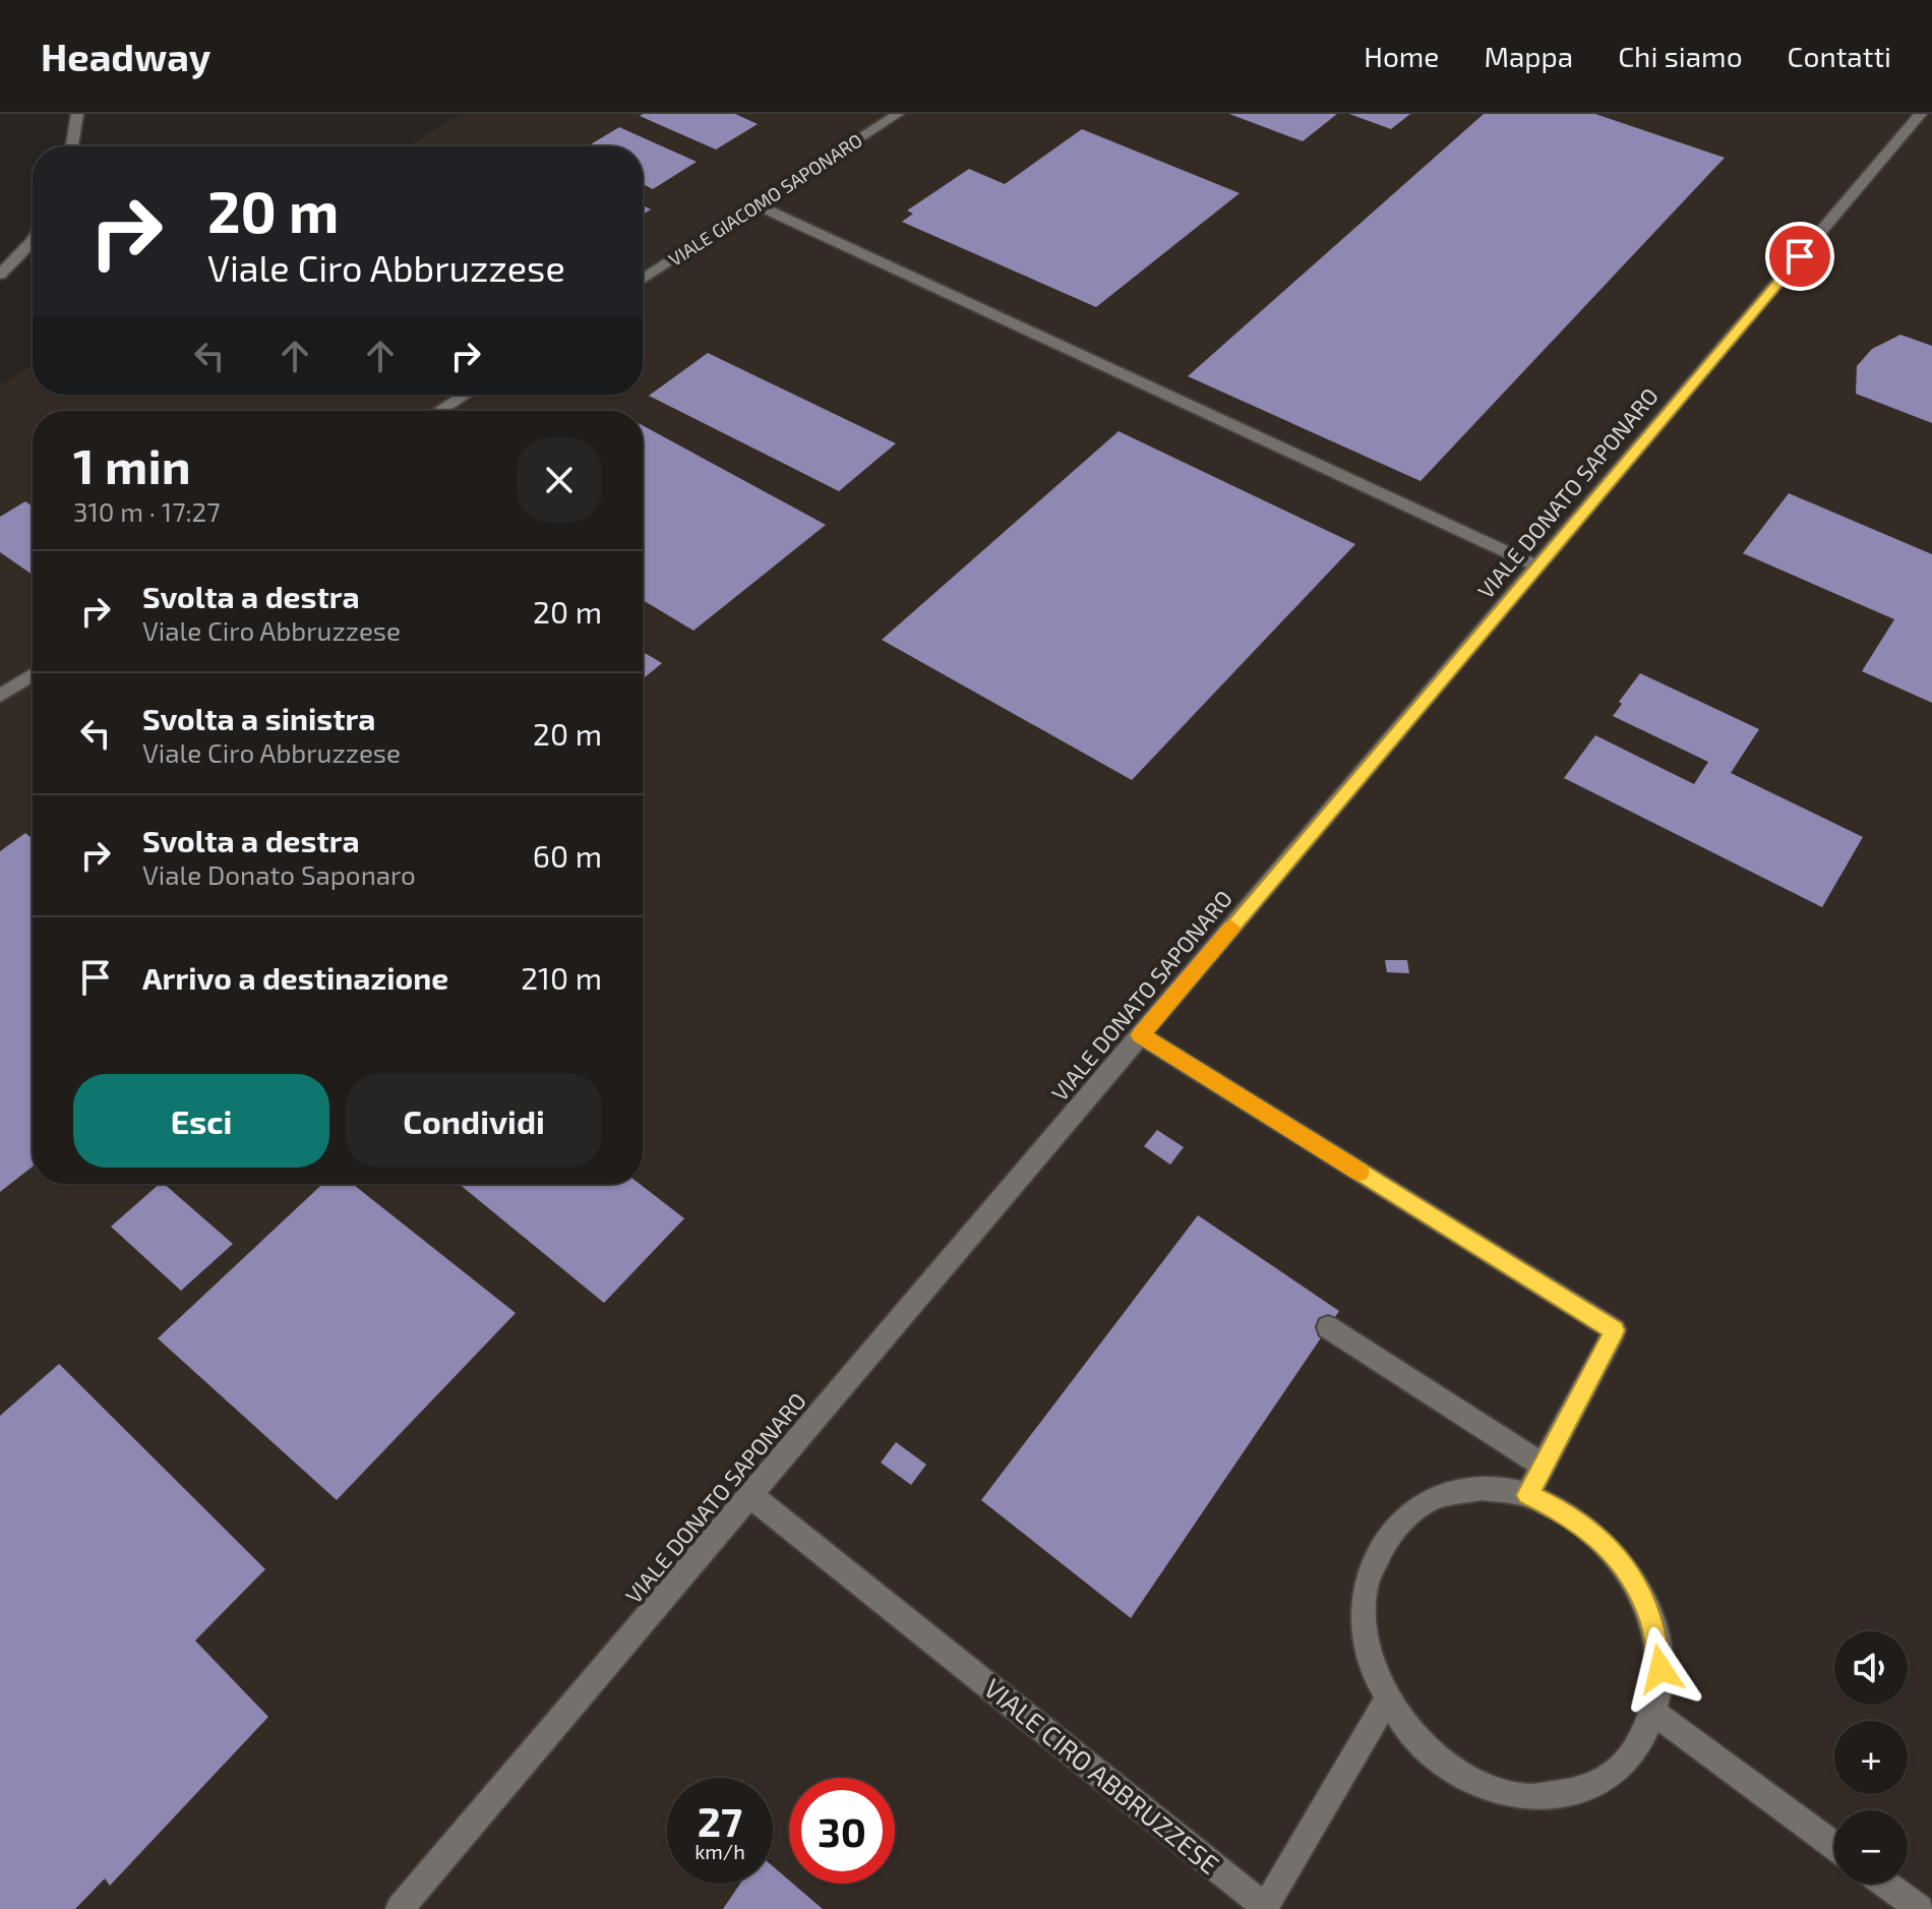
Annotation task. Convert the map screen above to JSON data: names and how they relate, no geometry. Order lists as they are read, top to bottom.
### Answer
{
  "streets": {
    "street": ["VIALE GIACOMO SAPONARO", "VIALE DONATO SAPONARO", "VIALE CIRO ABBRUZZESE"]
  },
  "crossings": [
    ["VIALE DONATO SAPONARO", "VIALE CIRO ABBRUZZESE"]
  ],
  "page": {
    "header": "Headway",
    "nav": [
      "Home",
      "Mappa",
      "Chi siamo",
      "Contatti"
    ],
    "turn": ["20 m", "Viale Ciro Abbruzzese"],
    "heading": ["1 min", "310 m · 17:27"],
    "list": [
      {
        "name": "Svolta a destra",
        "note": "Viale Ciro Abbruzzese",
        "value": "20 m"
      },
      {
        "name": "Svolta a sinistra",
        "note": "Viale Ciro Abbruzzese",
        "value": "20 m"
      },
      {
        "name": "Svolta a destra",
        "note": "Viale Donato Saponaro",
        "value": "60 m"
      },
      {
        "name": "Arrivo a destinazione",
        "value": "210 m"
      }
    ],
    "buttons": ["Esci", "Condividi"],
    "map_buttons": ["+", "−"],
    "speed": "27 km/h",
    "limit": "30"
  }
}
